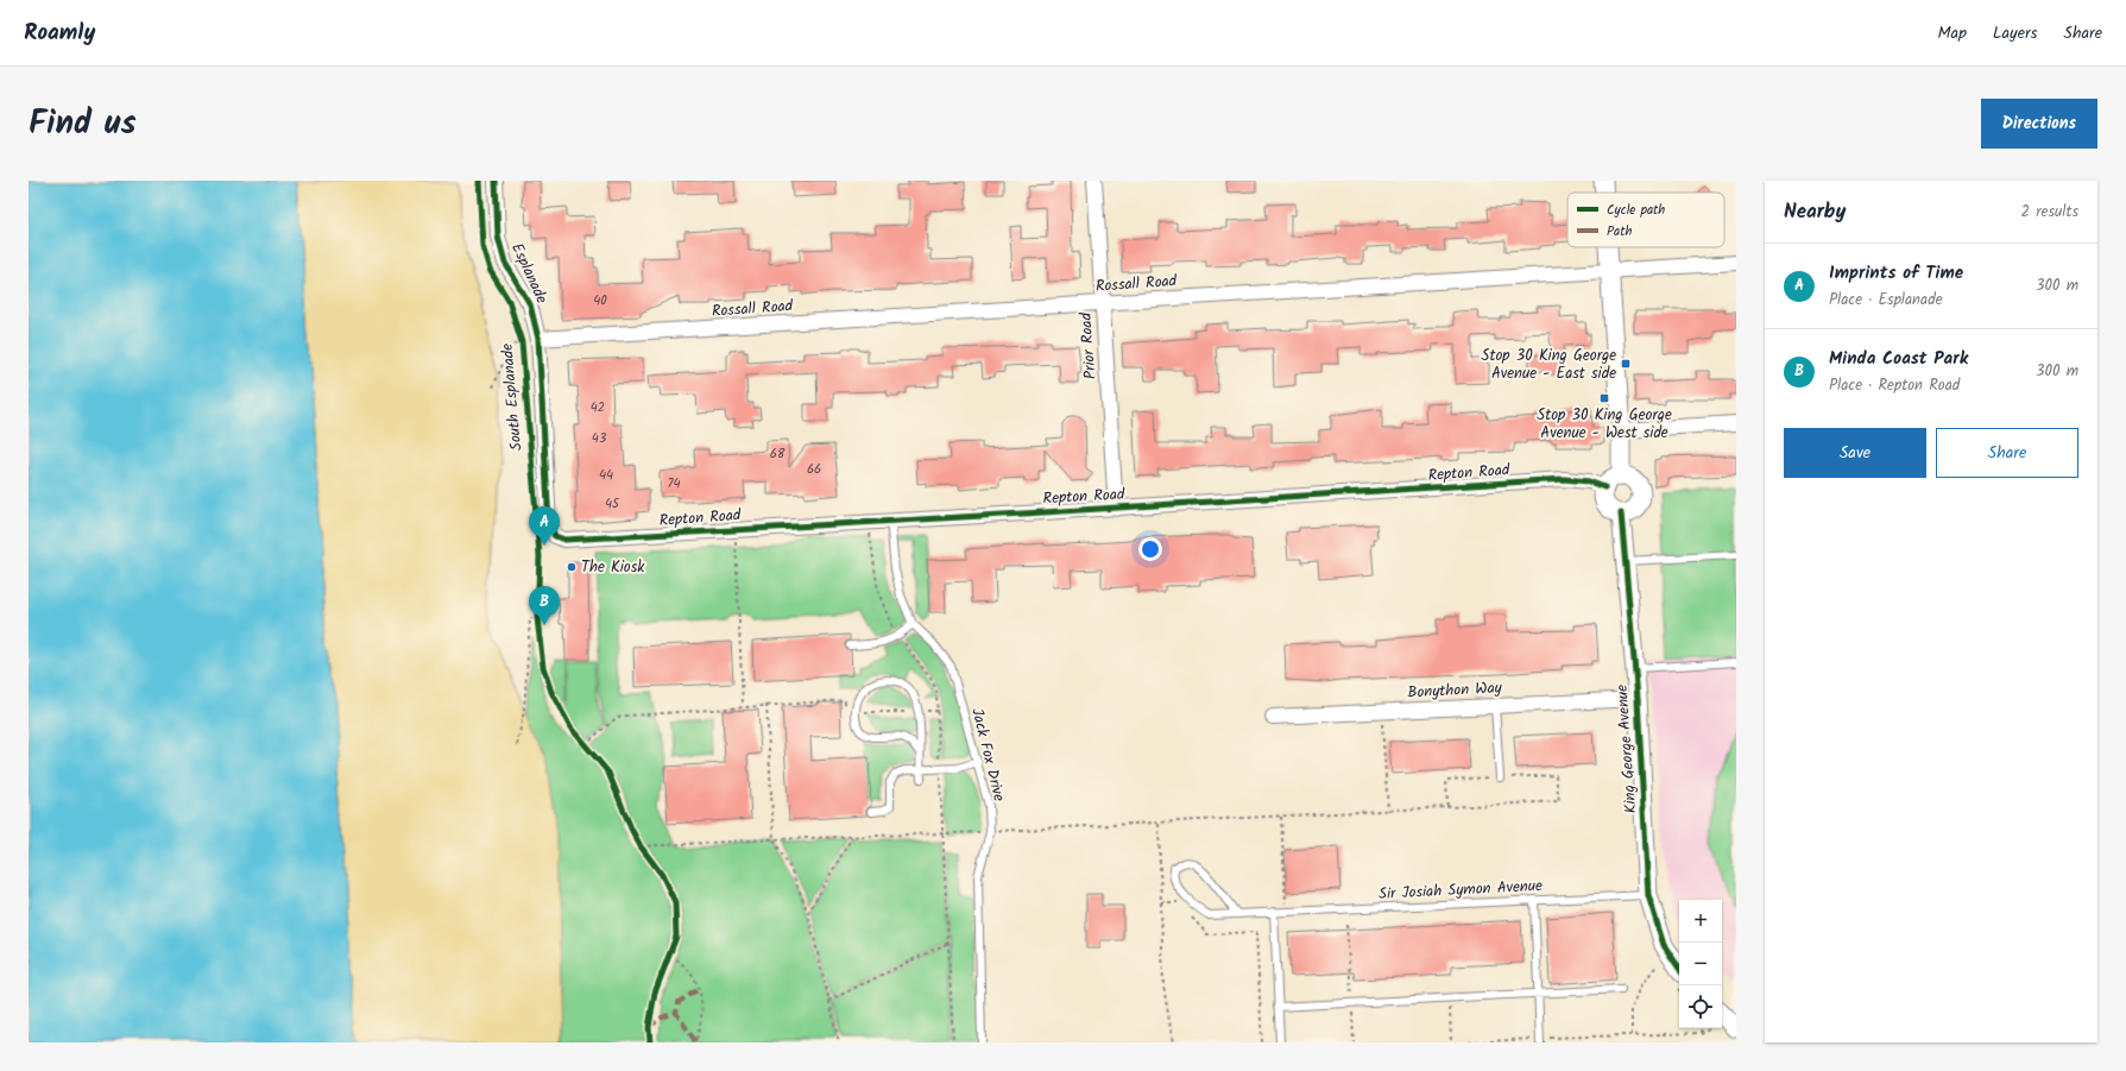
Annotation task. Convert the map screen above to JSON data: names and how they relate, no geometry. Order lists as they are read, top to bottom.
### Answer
{
  "streets": {
    "street": [
      "Esplanade",
      "Rossall Road",
      "Prior Road",
      "Repton Road",
      "Bonython Way",
      "King George Avenue"
    ],
    "lane": ["Jack Fox Drive", "Sir Josiah Symon Avenue"],
    "cycle path": ["South Esplanade"]
  },
  "crossings": [
    ["Esplanade", "Rossall Road"],
    ["Esplanade", "Repton Road"],
    ["Rossall Road", "Prior Road"],
    ["Prior Road", "Repton Road"],
    ["Repton Road", "King George Avenue"],
    ["Repton Road", "Jack Fox Drive"],
    ["Bonython Way", "King George Avenue"],
    ["King George Avenue", "Sir Josiah Symon Avenue"]
  ],
  "places": {
    "transit": ["Stop 30 King George Avenue - East side", "Stop 30 King George Avenue - West side"],
    "other": ["The Kiosk"]
  },
  "house_numbers": [
    "40",
    "42",
    "43",
    "68",
    "66",
    "44",
    "74",
    "45"
  ],
  "legend": ["Cycle path", "Path"],
  "page": {
    "header": "Roamly",
    "nav": ["Map", "Layers", "Share"],
    "title": "Find us",
    "buttons": [
      "Directions",
      ["Save", "Share"]
    ],
    "heading": ["Nearby", "2 results"],
    "list": [
      {
        "mark": "A",
        "name": "Imprints of Time",
        "note": "Place · Esplanade",
        "value": "300 m"
      },
      {
        "mark": "B",
        "name": "Minda Coast Park",
        "note": "Place · Repton Road",
        "value": "300 m"
      }
    ],
    "pins": ["A", "B"],
    "map_buttons": ["+", "−"]
  }
}
